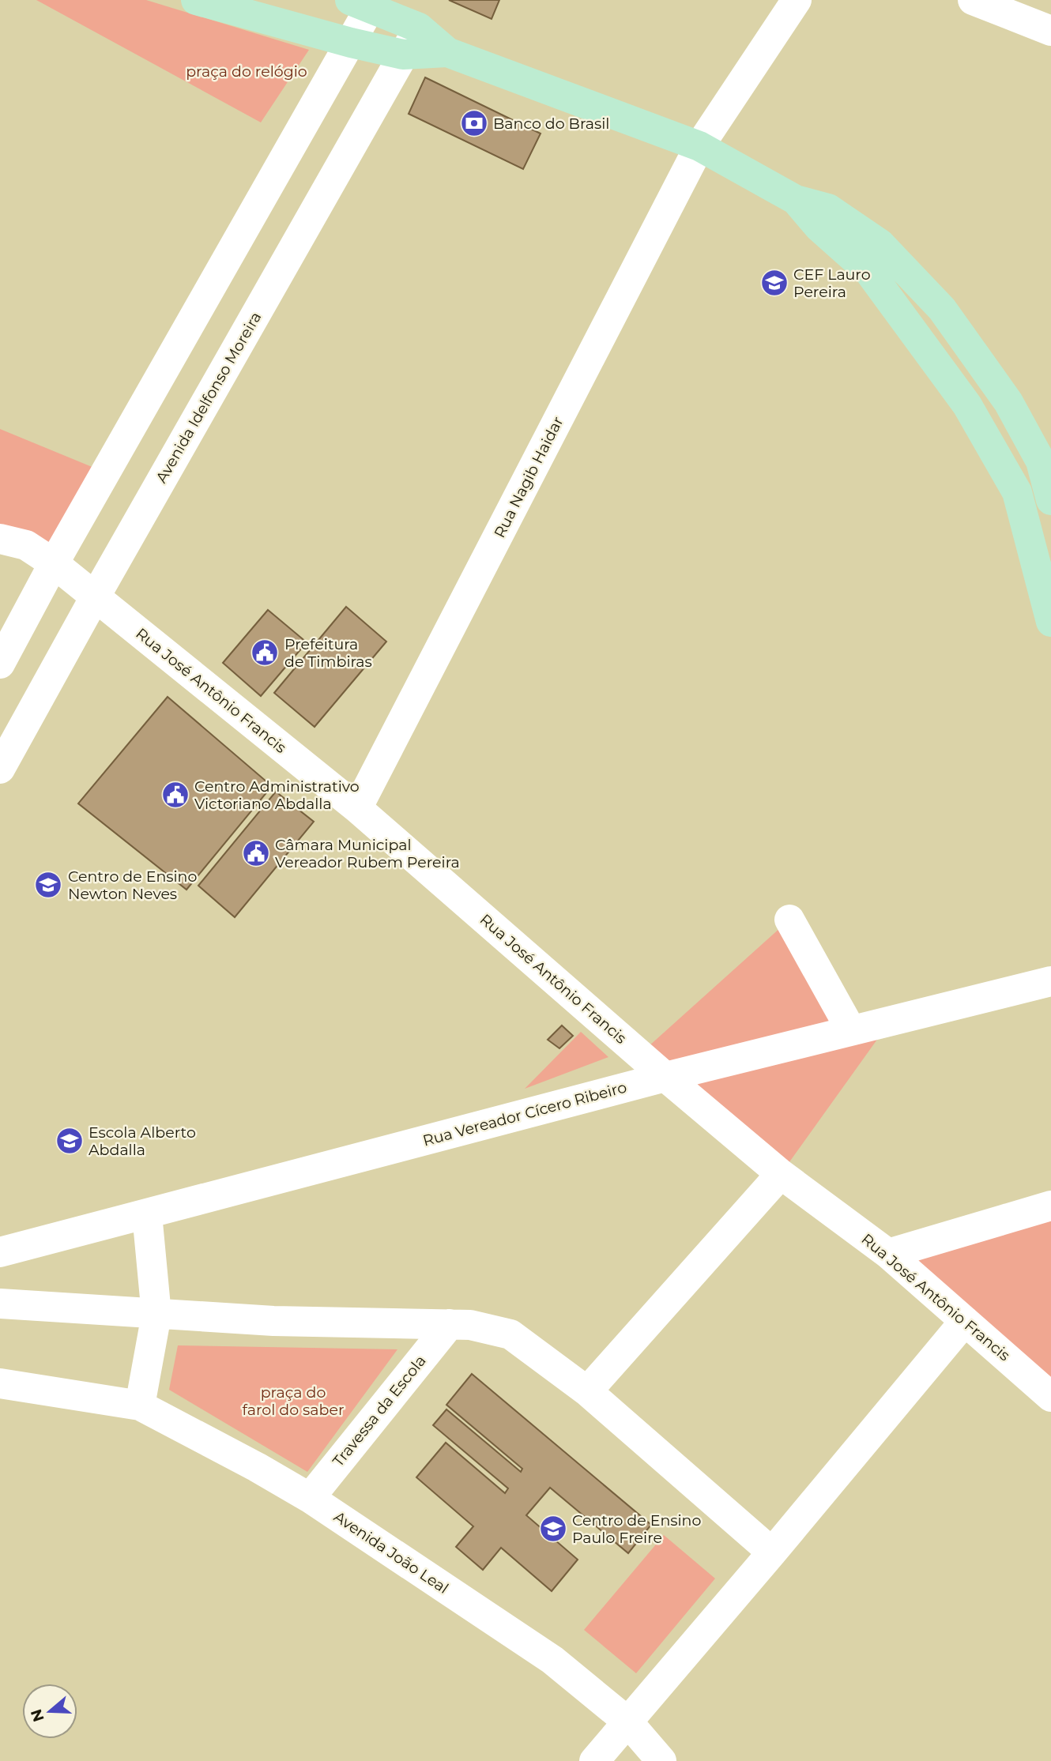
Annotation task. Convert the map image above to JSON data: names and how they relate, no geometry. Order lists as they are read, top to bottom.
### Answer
{
  "streets": {
    "street": [
      "Avenida Idelfonso Moreira",
      "Rua Nagib Haidar",
      "Rua José Antônio Francis",
      "Rua Vereador Cícero Ribeiro",
      "Travessa da Escola",
      "Avenida João Leal"
    ]
  },
  "crossings": [
    ["Avenida Idelfonso Moreira", "Rua José Antônio Francis"],
    ["Rua Nagib Haidar", "Rua José Antônio Francis"],
    ["Rua José Antônio Francis", "Rua Vereador Cícero Ribeiro"],
    ["Travessa da Escola", "Avenida João Leal"]
  ],
  "parks": ["praça do relógio", "praça do farol do saber"],
  "places": {
    "bank": ["Banco do Brasil"],
    "school or university": [
      "CEF Lauro Pereira",
      "Centro de Ensino Newton Neves",
      "Escola Alberto Abdalla",
      "Centro de Ensino Paulo Freire"
    ],
    "public building": ["Prefeitura de Timbiras", "Centro Administrativo Victoriano Abdalla", "Câmara Municipal Vereador Rubem Pereira"]
  },
  "north": "left"
}
